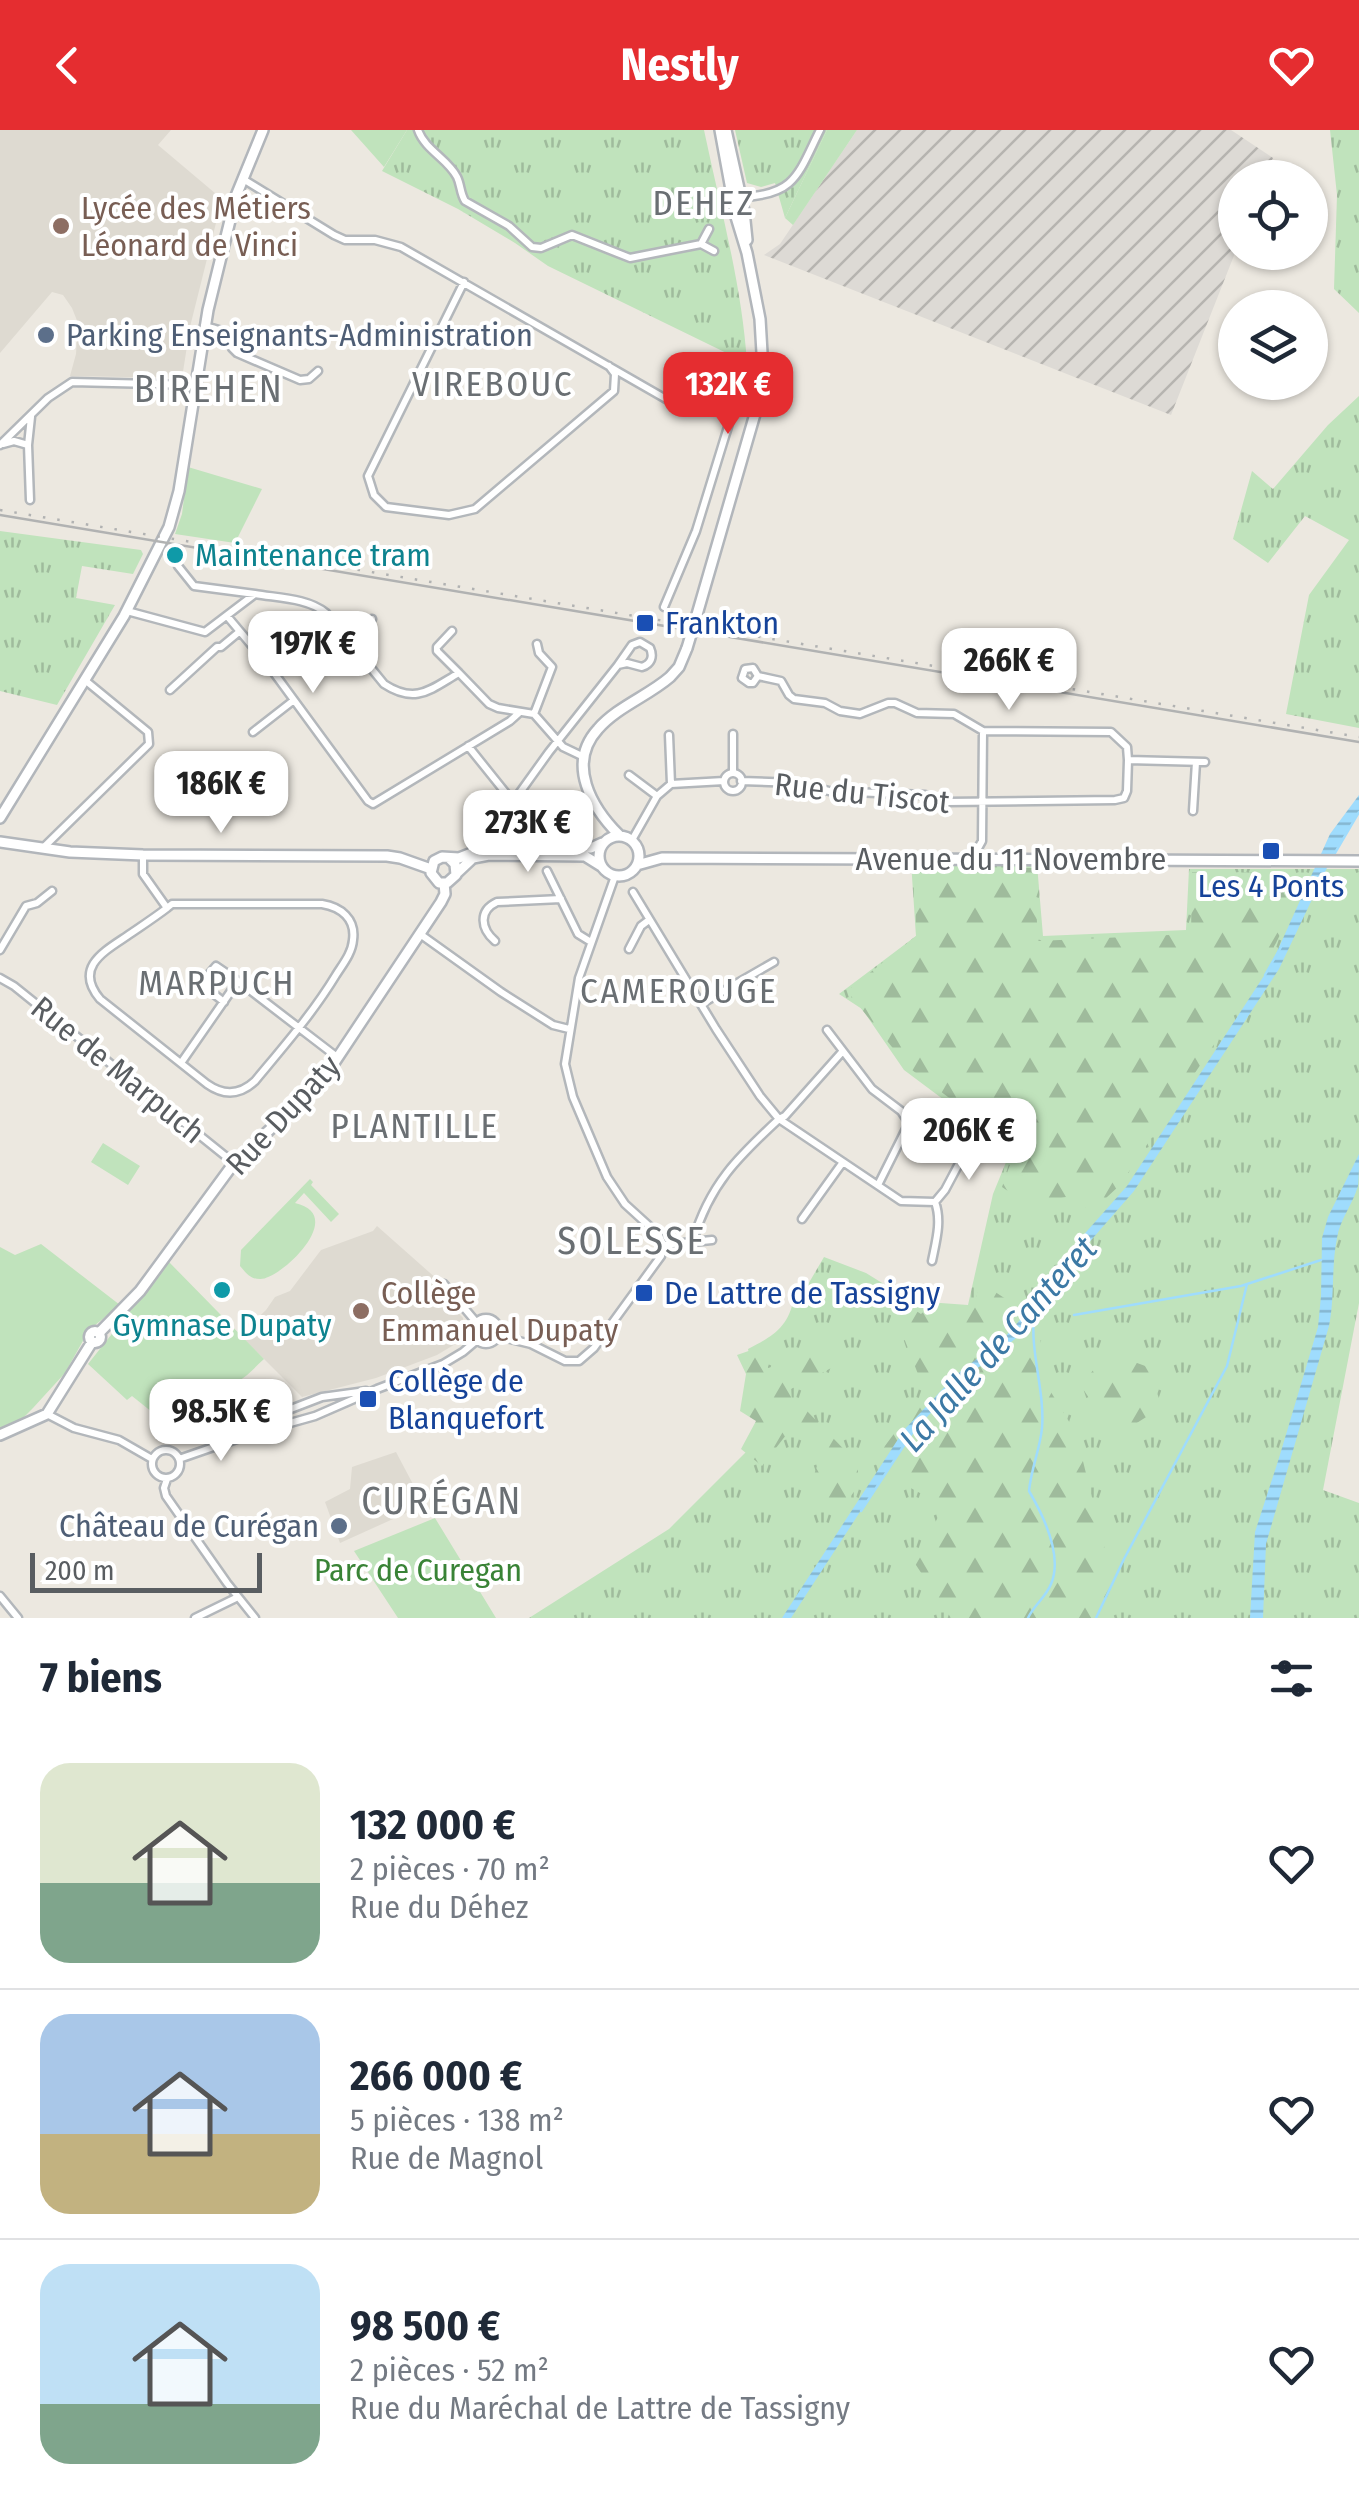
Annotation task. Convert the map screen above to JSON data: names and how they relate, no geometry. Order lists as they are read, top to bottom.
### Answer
{
  "streets": {
    "main road": ["Avenue du 11 Novembre", "Rue Dupaty"],
    "street": ["Rue du Tiscot", "Rue de Marpuch"]
  },
  "crossings": [
    ["Rue de Marpuch", "Rue Dupaty"]
  ],
  "districts": [
    "DEHEZ",
    "VIREBOUC",
    "BIREHEN",
    "MARPUCH",
    "CAMEROUGE",
    "PLANTILLE",
    "SOLESSE",
    "CURÉGAN"
  ],
  "water": ["La Jalle de Canteret"],
  "parks": ["Parc de Curegan"],
  "places": {
    "other": [
      "Lycée des Métiers Léonard de Vinci",
      "Parking Enseignants-Administration",
      "Maintenance tram",
      "Gymnase Dupaty",
      "Collège Emmanuel Dupaty",
      "Château de Curégan"
    ],
    "transit": [
      "Frankton",
      "Les 4 Ponts",
      "De Lattre de Tassigny",
      "Collège de Blanquefort"
    ]
  },
  "scale_bar": "200 m",
  "page": {
    "header": "Nestly",
    "price": [
      "132K €",
      "197K €",
      "266K €",
      "186K €",
      "273K €",
      "206K €",
      "98.5K €"
    ],
    "scale": "200 m",
    "heading": "7 biens",
    "list": [
      {
        "name": "132 000 €",
        "note": "2 pièces · 70 m² · Rue du Déhez"
      },
      {
        "name": "266 000 €",
        "note": "5 pièces · 138 m² · Rue de Magnol"
      },
      {
        "name": "98 500 €",
        "note": "2 pièces · 52 m² · Rue du Maréchal de Lattre de Tassigny"
      }
    ]
  }
}
